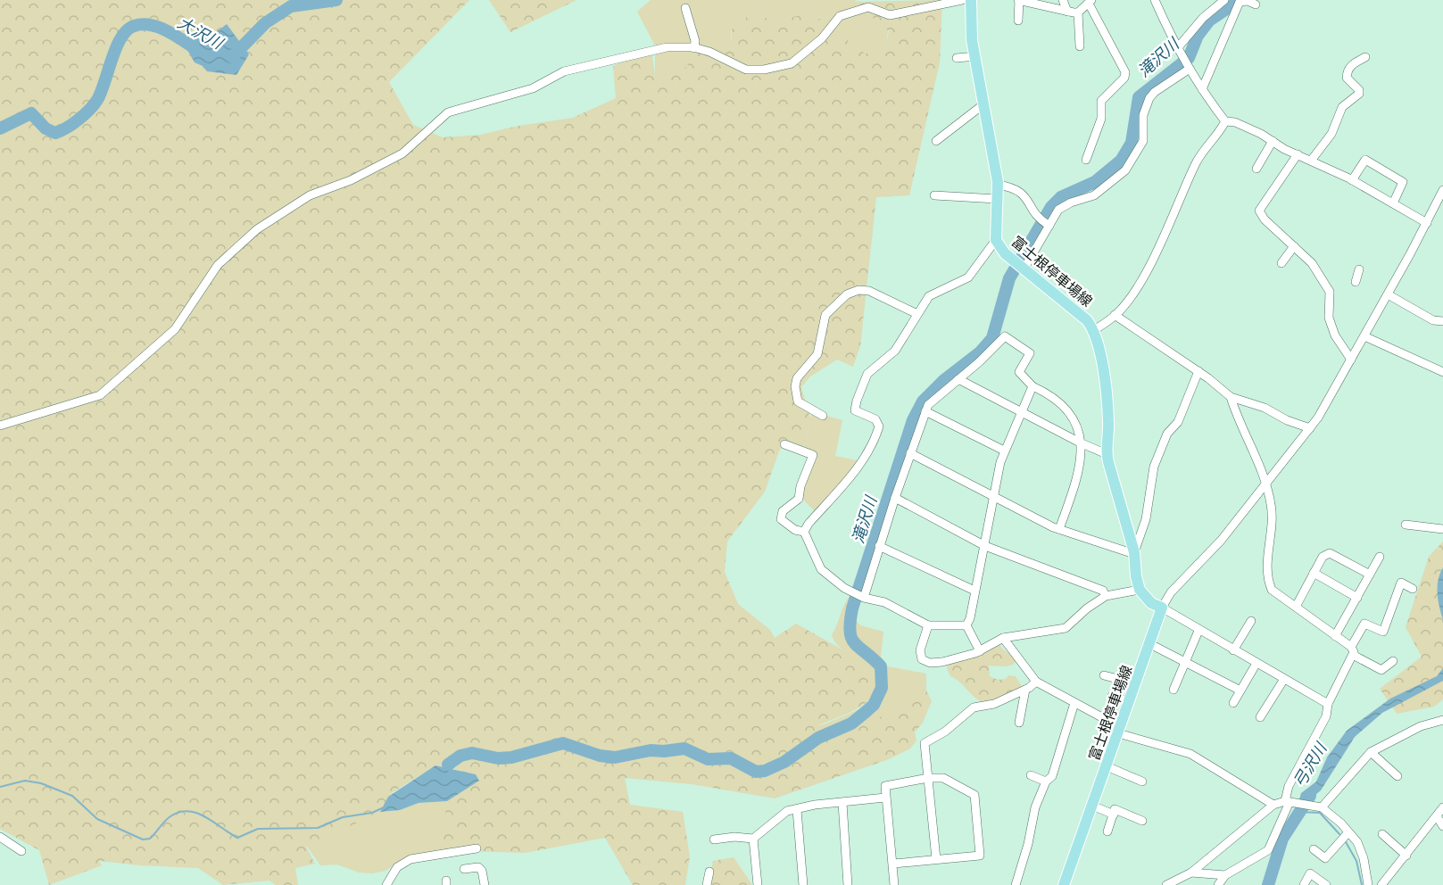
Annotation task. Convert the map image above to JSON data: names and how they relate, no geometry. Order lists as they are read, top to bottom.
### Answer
{
  "streets": {
    "main road": ["富士根停車場線"]
  },
  "water": ["大沢川", "滝沢川", "弓沢川"]
}
